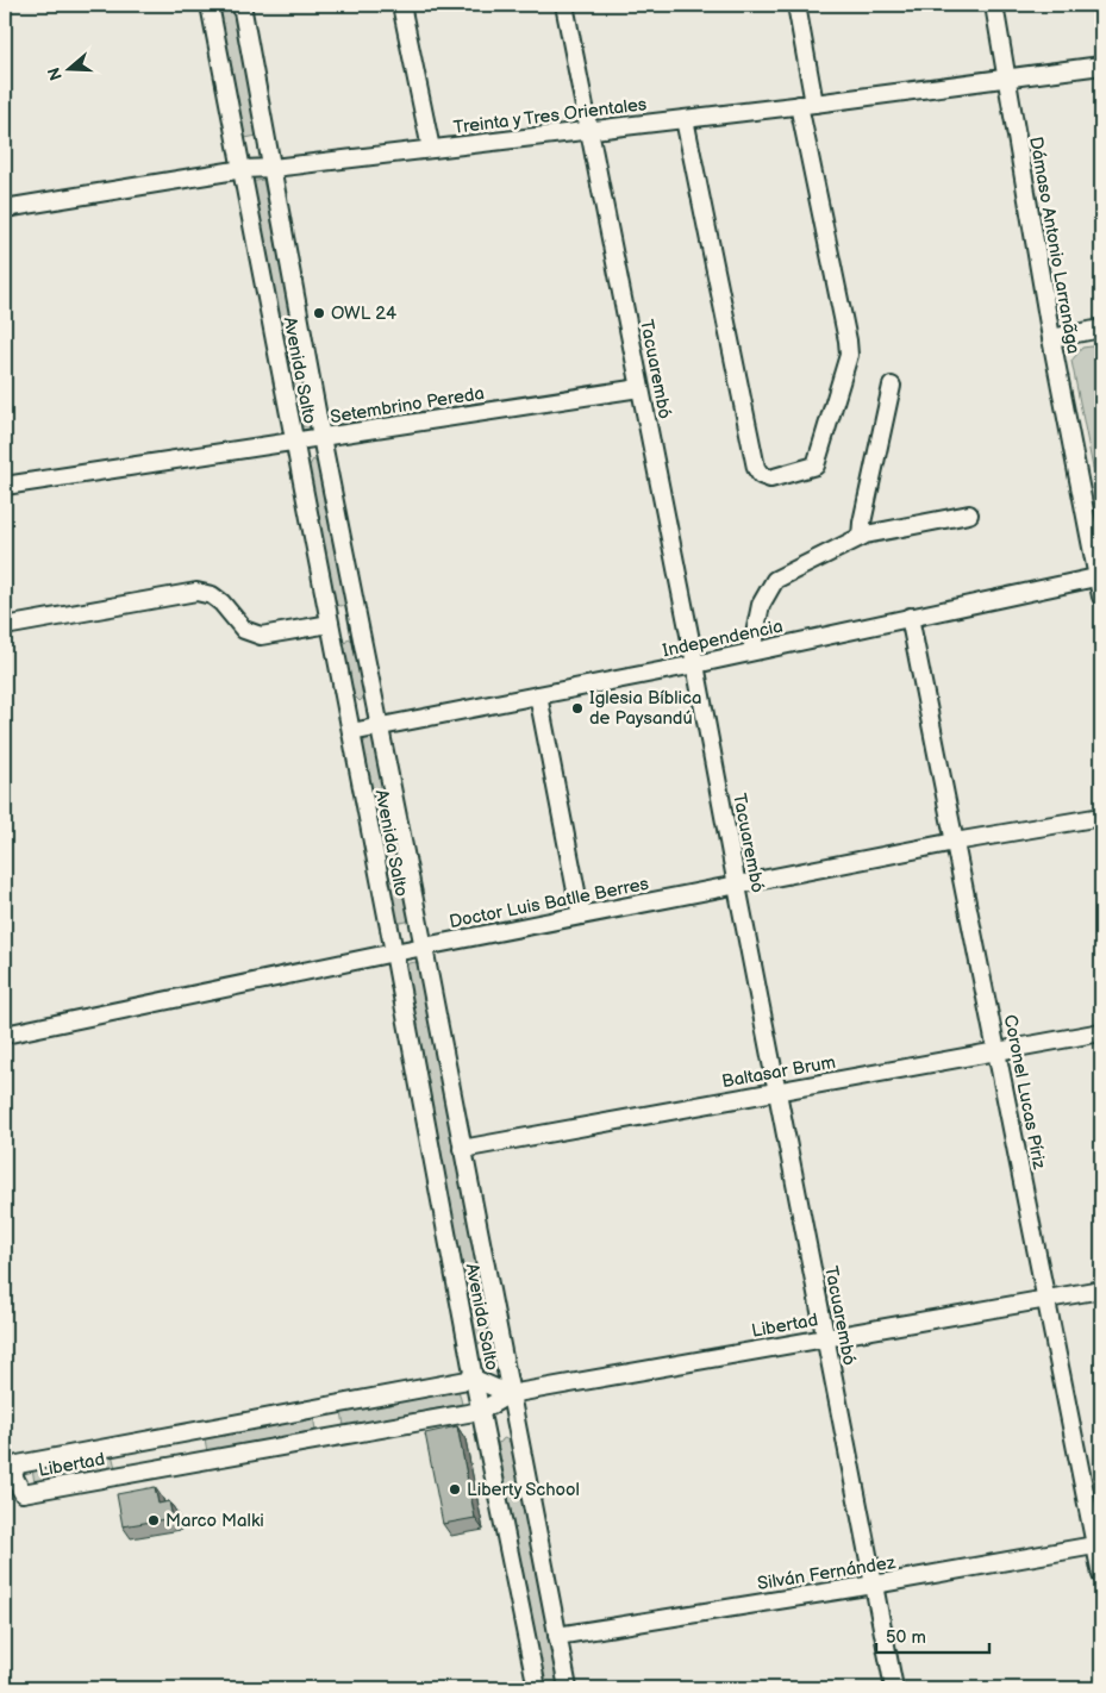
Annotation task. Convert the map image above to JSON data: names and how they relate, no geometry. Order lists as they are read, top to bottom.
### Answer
{
  "streets": {
    "street": [
      "Treinta y Tres Orientales",
      "Dámaso Antonio Larranãga",
      "Tacuarembó",
      "Avenida Salto",
      "Setembrino Pereda",
      "Independencia",
      "Doctor Luis Batlle Berres",
      "Baltasar Brum",
      "Coronel Lucas Píriz",
      "Libertad",
      "Silván Fernández"
    ]
  },
  "crossings": [
    ["Treinta y Tres Orientales", "Dámaso Antonio Larranãga"],
    ["Treinta y Tres Orientales", "Tacuarembó"],
    ["Treinta y Tres Orientales", "Avenida Salto"],
    ["Dámaso Antonio Larranãga", "Independencia"],
    ["Tacuarembó", "Setembrino Pereda"],
    ["Tacuarembó", "Independencia"],
    ["Tacuarembó", "Doctor Luis Batlle Berres"],
    ["Tacuarembó", "Baltasar Brum"],
    ["Tacuarembó", "Libertad"],
    ["Tacuarembó", "Silván Fernández"],
    ["Avenida Salto", "Setembrino Pereda"],
    ["Avenida Salto", "Independencia"],
    ["Avenida Salto", "Doctor Luis Batlle Berres"],
    ["Avenida Salto", "Baltasar Brum"],
    ["Avenida Salto", "Libertad"],
    ["Avenida Salto", "Silván Fernández"],
    ["Independencia", "Coronel Lucas Píriz"],
    ["Doctor Luis Batlle Berres", "Coronel Lucas Píriz"],
    ["Baltasar Brum", "Coronel Lucas Píriz"],
    ["Coronel Lucas Píriz", "Libertad"],
    ["Coronel Lucas Píriz", "Silván Fernández"]
  ],
  "places": [
    "OWL 24",
    "Iglesia Bíblica de Paysandú",
    "Liberty School",
    "Marco Malki"
  ],
  "scale_bar": "50 m",
  "north": "left"
}
